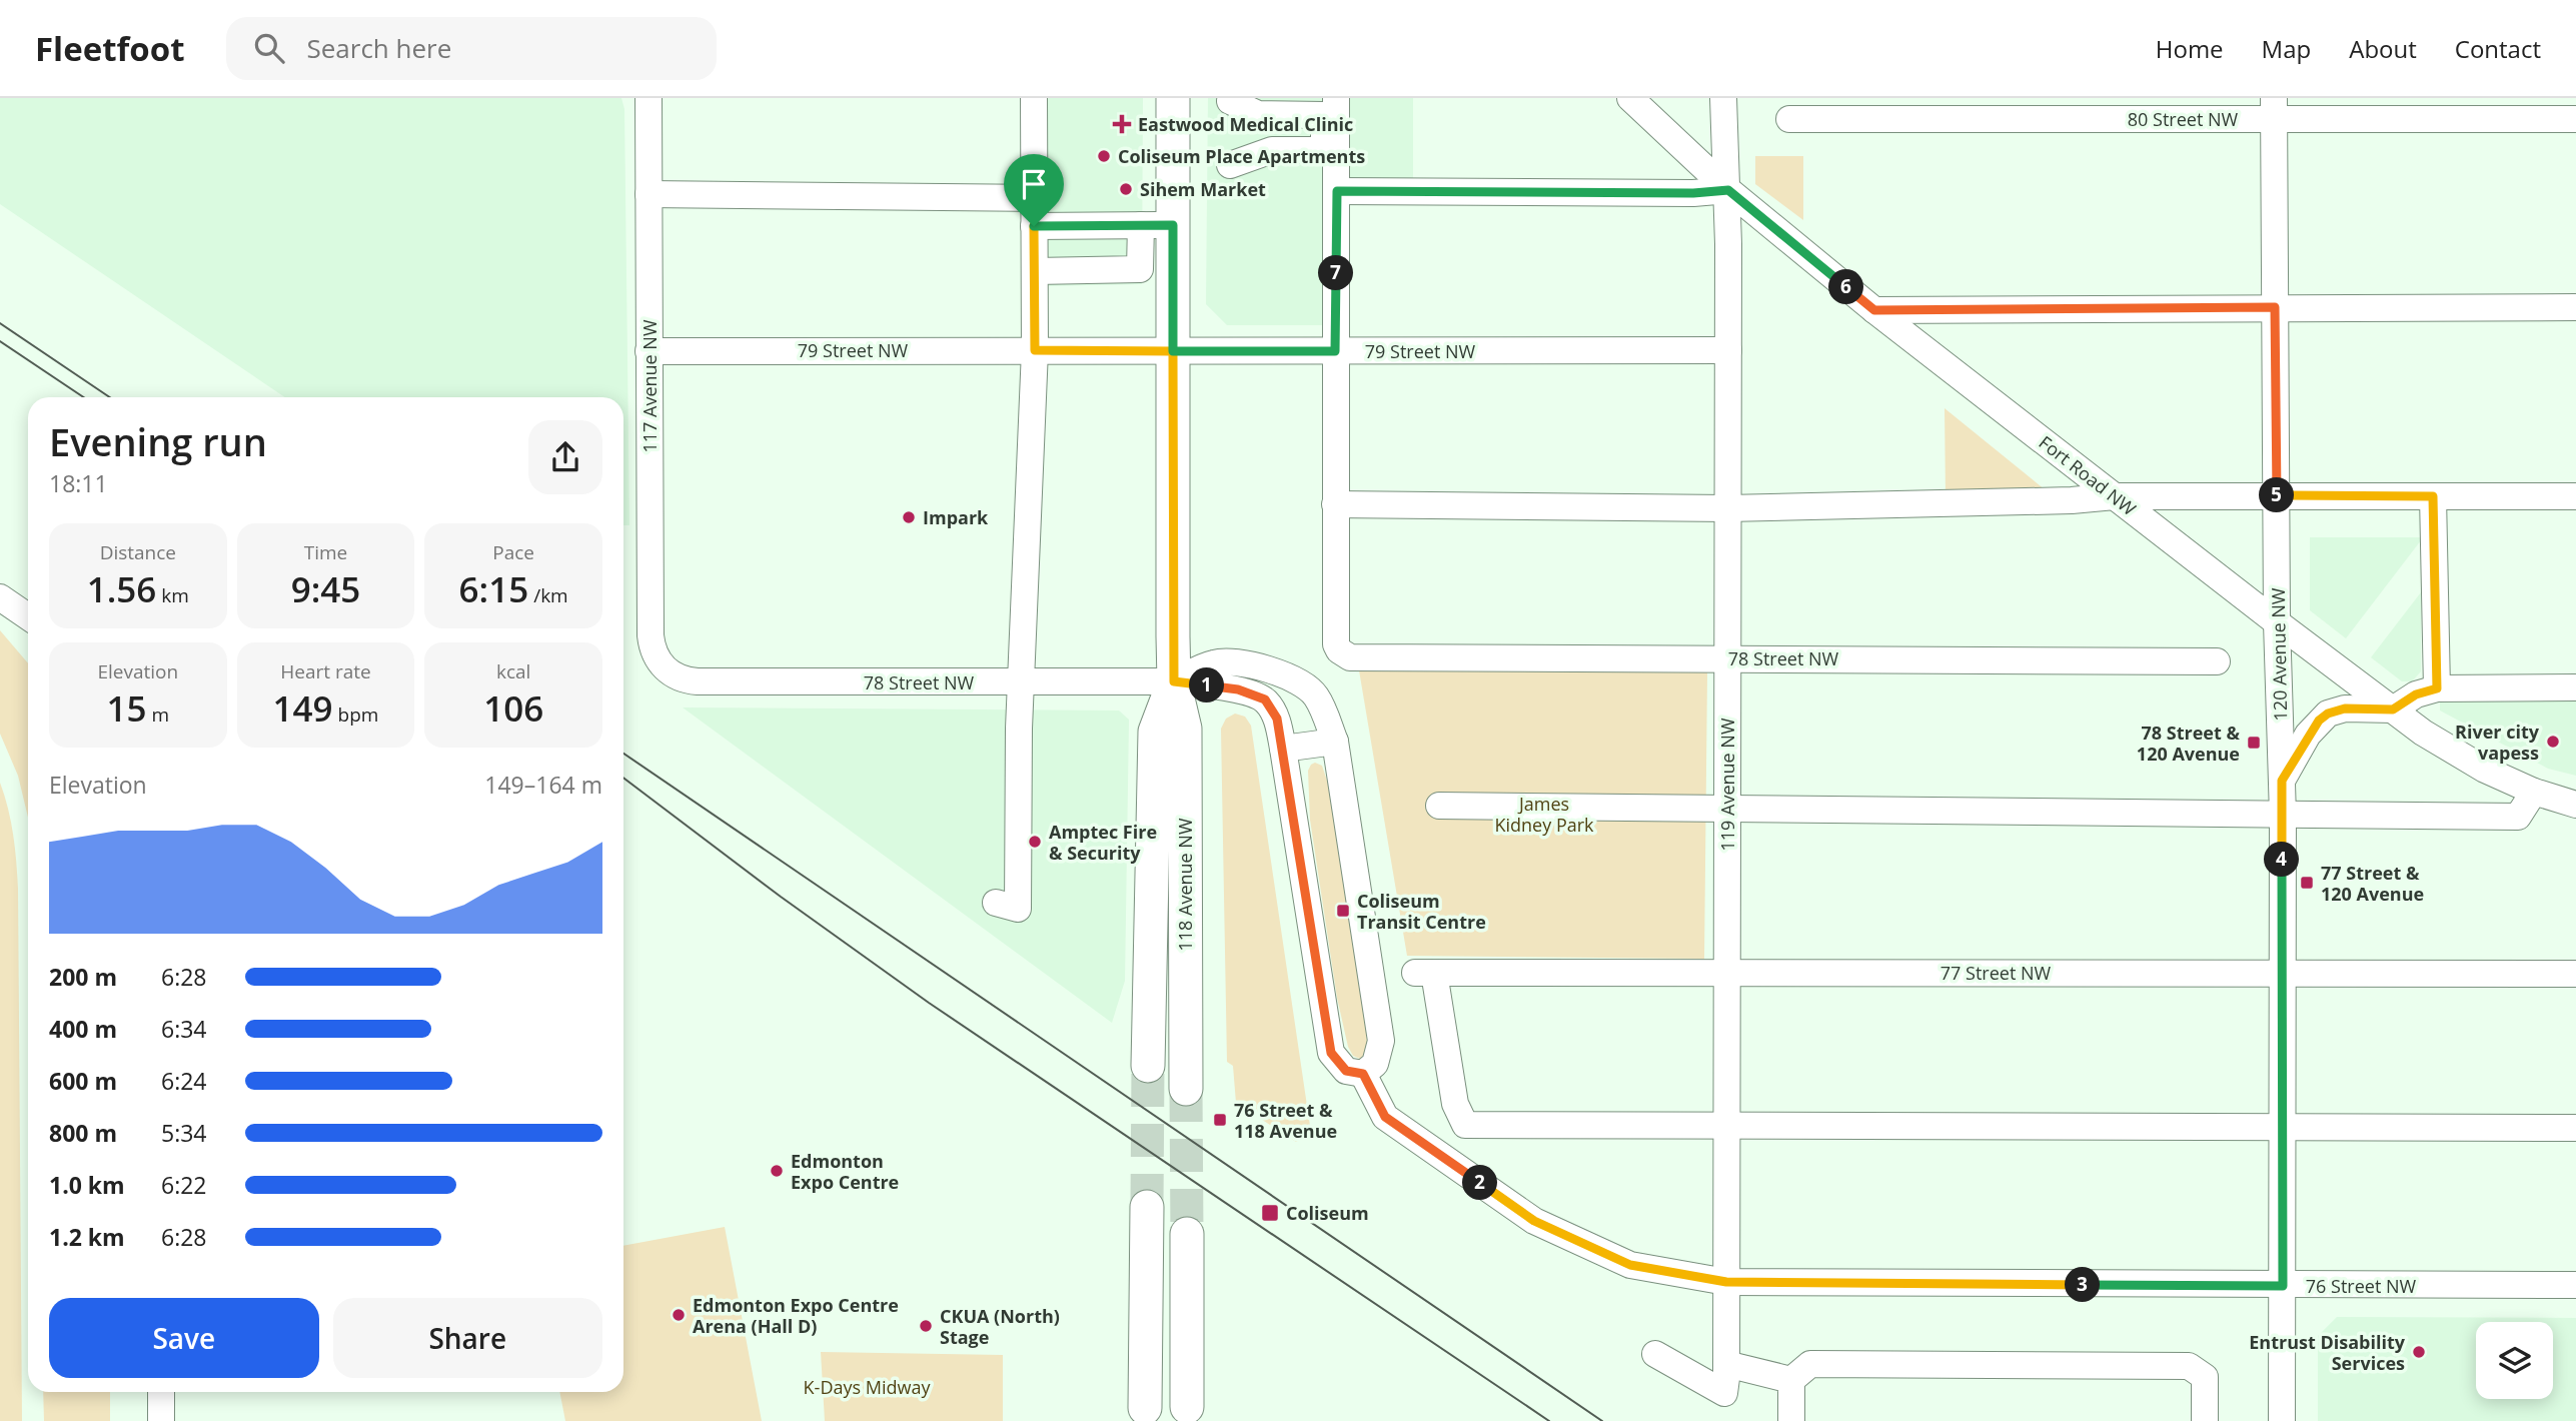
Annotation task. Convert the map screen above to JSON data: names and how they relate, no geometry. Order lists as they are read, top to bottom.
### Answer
{
  "streets": {
    "main road": ["118 Avenue NW"],
    "street": [
      "80 Street NW",
      "79 Street NW",
      "117 Avenue NW",
      "Fort Road NW",
      "120 Avenue NW",
      "78 Street NW",
      "119 Avenue NW",
      "77 Street NW",
      "76 Street NW"
    ]
  },
  "crossings": [
    ["80 Street NW", "120 Avenue NW"],
    ["79 Street NW", "117 Avenue NW"],
    ["79 Street NW", "119 Avenue NW"],
    ["79 Street NW", "118 Avenue NW"],
    ["117 Avenue NW", "78 Street NW"],
    ["Fort Road NW", "120 Avenue NW"],
    ["Fort Road NW", "119 Avenue NW"],
    ["120 Avenue NW", "77 Street NW"],
    ["120 Avenue NW", "76 Street NW"],
    ["78 Street NW", "119 Avenue NW"],
    ["78 Street NW", "118 Avenue NW"],
    ["119 Avenue NW", "77 Street NW"],
    ["119 Avenue NW", "76 Street NW"]
  ],
  "parks": ["James Kidney Park", "K-Days Midway"],
  "places": {
    "health": ["Eastwood Medical Clinic"],
    "other": [
      "Coliseum Place Apartments",
      "Sihem Market",
      "Impark",
      "River city vapess",
      "Amptec Fire & Security",
      "Edmonton Expo Centre",
      "Edmonton Expo Centre Arena (Hall D)",
      "CKUA (North) Stage",
      "Entrust Disability Services"
    ],
    "transit": [
      "78 Street & 120 Avenue",
      "77 Street & 120 Avenue",
      "Coliseum Transit Centre",
      "76 Street & 118 Avenue",
      "Coliseum"
    ]
  },
  "page": {
    "header": "Fleetfoot",
    "search": "Search here",
    "nav": [
      "Home",
      "Map",
      "About",
      "Contact"
    ],
    "pins": [
      "7",
      "6",
      "5",
      "1",
      "4",
      "2",
      "3"
    ],
    "heading": ["Evening run", "18:11"],
    "stats": [
      ["Distance", "1.56 km"],
      ["Time", "9:45"],
      ["Pace", "6:15 /km"],
      ["Elevation", "15 m"],
      ["Heart rate", "149 bpm"],
      ["kcal", "106"]
    ],
    "chart": ["Elevation", "149–164 m"],
    "list": [
      {
        "name": "200 m",
        "note": "6:28"
      },
      {
        "name": "400 m",
        "note": "6:34"
      },
      {
        "name": "600 m",
        "note": "6:24"
      },
      {
        "name": "800 m",
        "note": "5:34"
      },
      {
        "name": "1.0 km",
        "note": "6:22"
      },
      {
        "name": "1.2 km",
        "note": "6:28"
      }
    ],
    "buttons": ["Save", "Share"]
  }
}
